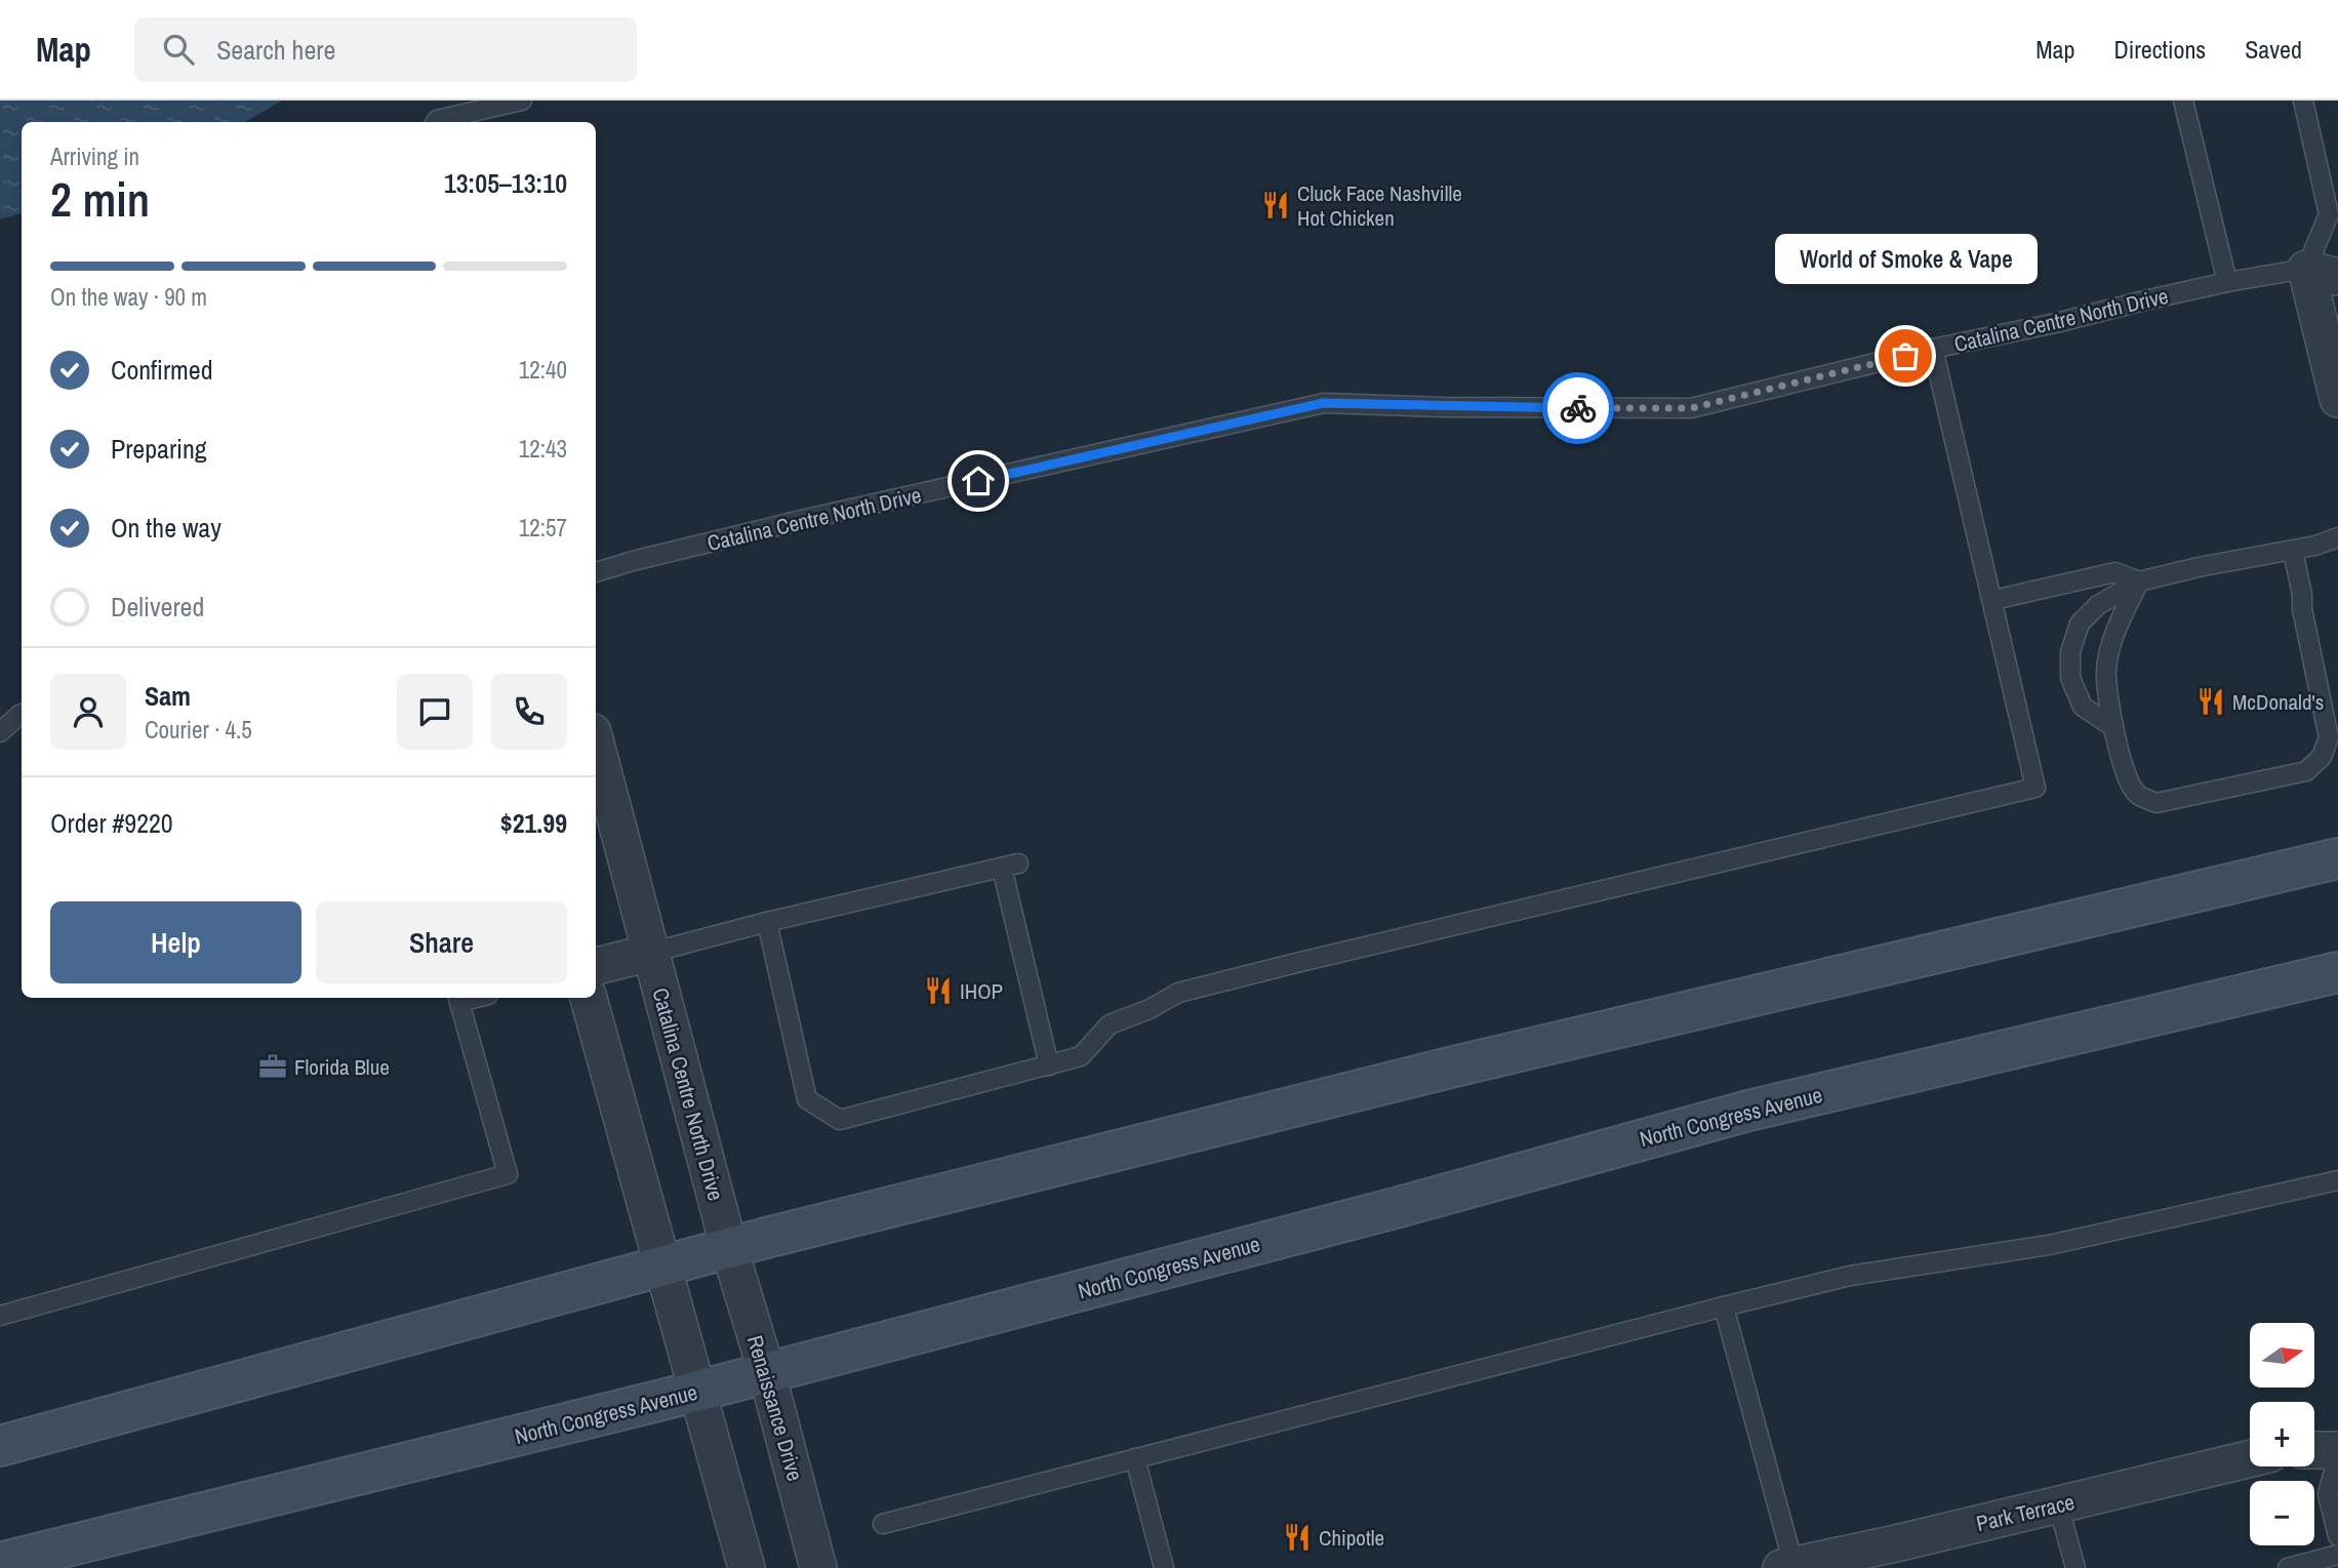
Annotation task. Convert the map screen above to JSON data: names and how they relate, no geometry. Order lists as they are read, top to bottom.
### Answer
{
  "streets": {
    "main road": ["North Congress Avenue"],
    "street": ["Catalina Centre North Drive", "Renaissance Drive", "Park Terrace"]
  },
  "crossings": [
    ["Catalina Centre North Drive", "Renaissance Drive"],
    ["North Congress Avenue", "Renaissance Drive"]
  ],
  "places": {
    "restaurant": [
      "Cluck Face Nashville Hot Chicken",
      "McDonald's",
      "IHOP",
      "Chipotle"
    ],
    "other": ["World of Smoke & Vape"],
    "office": ["Florida Blue"]
  },
  "north": "right",
  "page": {
    "header": "Map",
    "search": "Search here",
    "nav": ["Map", "Directions", "Saved"],
    "heading": ["2 min", "Arriving in", "13:05–13:10"],
    "panel": [
      "Sam",
      "Courier · 4.5",
      "Order #9220",
      "$21.99"
    ],
    "bubble": "World of Smoke & Vape",
    "bar": "On the way · 90 m",
    "list": [
      ["Confirmed", "12:40"],
      ["Preparing", "12:43"],
      ["On the way", "12:57"],
      "Delivered"
    ],
    "buttons": ["Help", "Share"],
    "map_buttons": ["+", "−"]
  }
}
